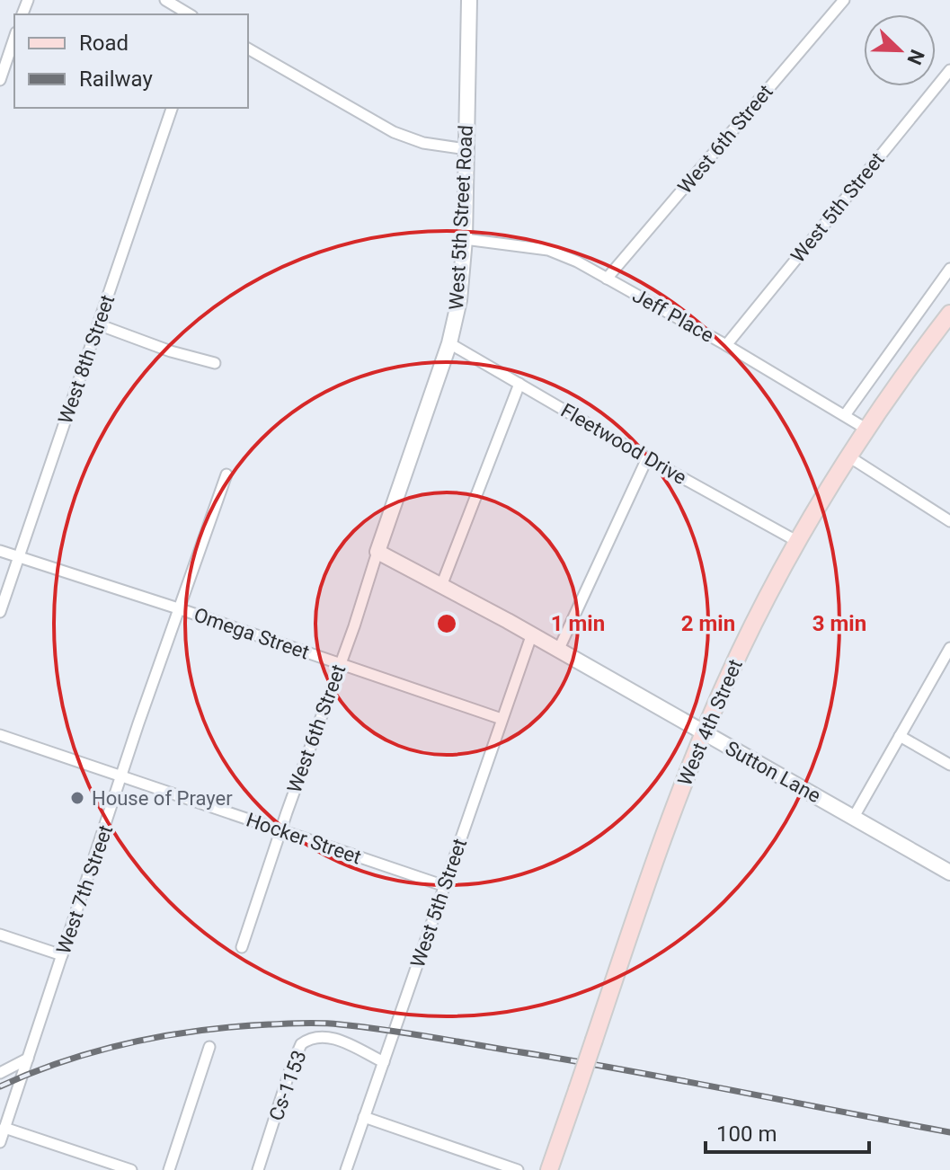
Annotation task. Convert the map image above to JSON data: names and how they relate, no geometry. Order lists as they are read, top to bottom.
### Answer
{
  "streets": {
    "main road": ["West 4th Street"],
    "street": [
      "West 6th Street",
      "West 5th Street",
      "West 5th Street Road",
      "Jeff Place",
      "West 8th Street",
      "Fleetwood Drive",
      "Omega Street",
      "Sutton Lane",
      "Hocker Street",
      "West 7th Street",
      "Cs-1153"
    ]
  },
  "crossings": [
    ["West 6th Street", "West 5th Street Road"],
    ["West 6th Street", "Jeff Place"],
    ["West 6th Street", "Omega Street"],
    ["West 6th Street", "Hocker Street"],
    ["West 5th Street", "Jeff Place"],
    ["West 5th Street", "Omega Street"],
    ["West 5th Street", "Sutton Lane"],
    ["West 5th Street", "Hocker Street"],
    ["West 5th Street", "Cs-1153"],
    ["West 5th Street Road", "Jeff Place"],
    ["West 5th Street Road", "Fleetwood Drive"],
    ["Jeff Place", "West 4th Street"],
    ["West 8th Street", "Omega Street"],
    ["Fleetwood Drive", "West 4th Street"],
    ["Omega Street", "West 7th Street"],
    ["West 4th Street", "Sutton Lane"],
    ["Hocker Street", "West 7th Street"]
  ],
  "places": ["House of Prayer"],
  "legend": ["Road", "Railway"],
  "scale_bar": "100 m",
  "north": "bottom right",
  "rings": ["1 min", "2 min", "3 min"]
}
